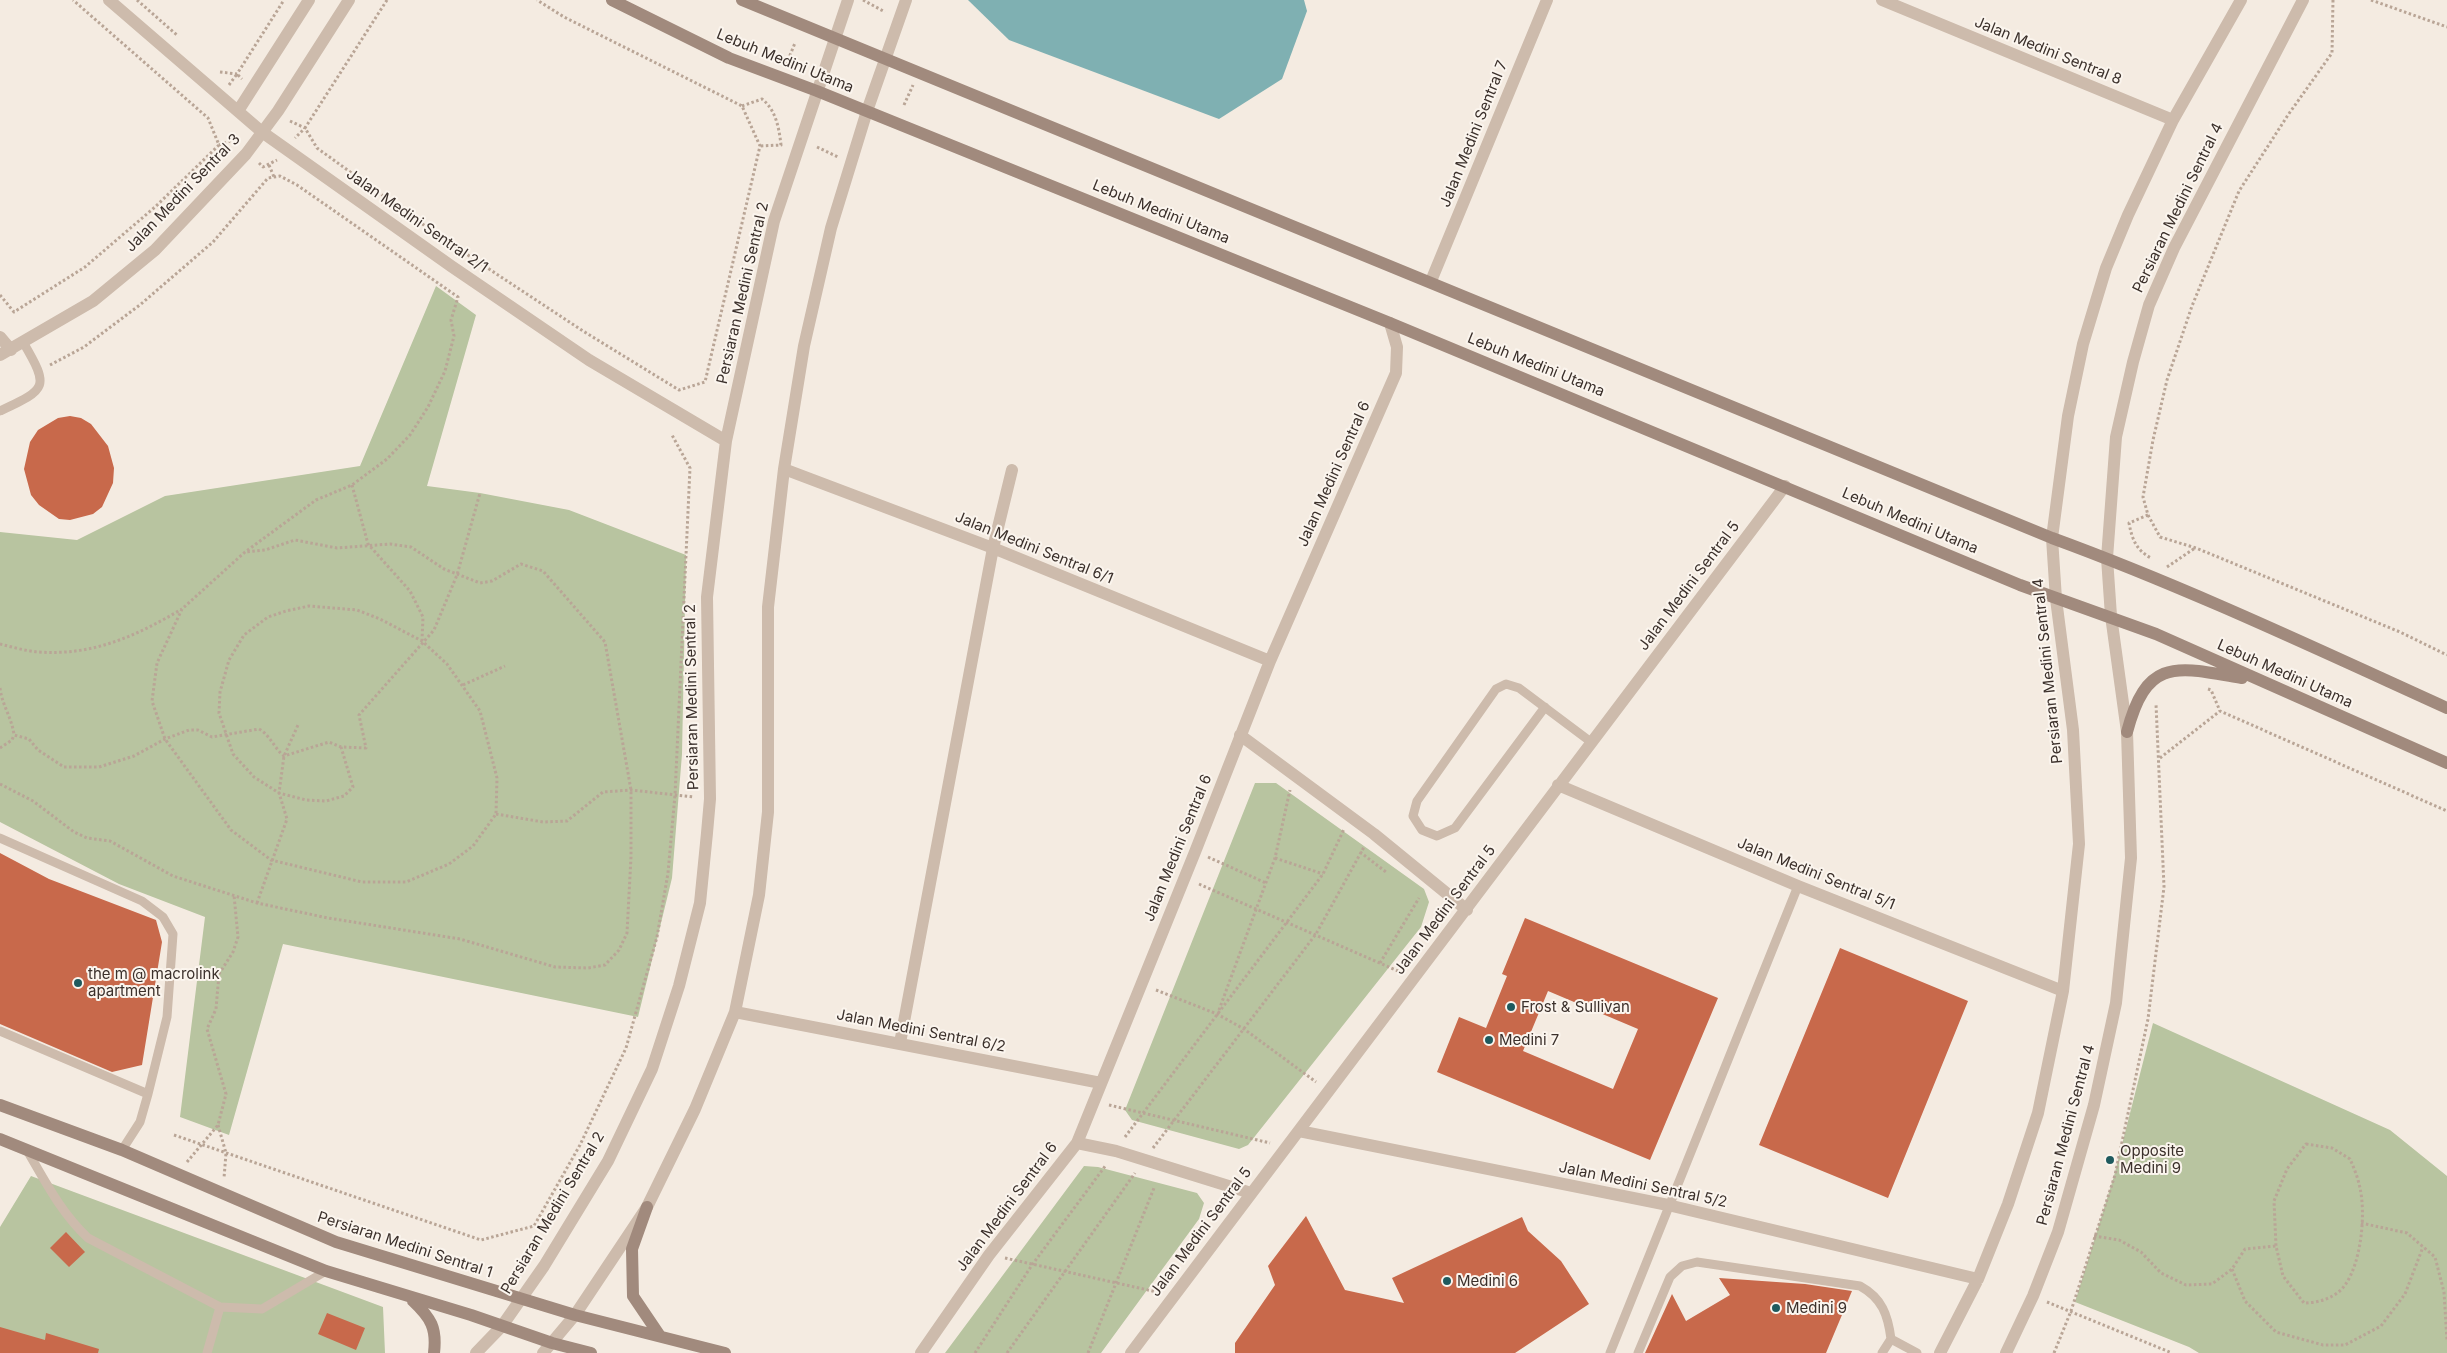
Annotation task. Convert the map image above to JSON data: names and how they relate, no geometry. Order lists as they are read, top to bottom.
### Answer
{
  "streets": {
    "main road": ["Lebuh Medini Utama", "Persiaran Medini Sentral 1"],
    "street": [
      "Jalan Medini Sentral 8",
      "Jalan Medini Sentral 7",
      "Jalan Medini Sentral 3",
      "Persiaran Medini Sentral 4",
      "Jalan Medini Sentral 2/1",
      "Persiaran Medini Sentral 2",
      "Jalan Medini Sentral 6",
      "Jalan Medini Sentral 6/1",
      "Jalan Medini Sentral 5",
      "Jalan Medini Sentral 5/1",
      "Jalan Medini Sentral 6/2",
      "Jalan Medini Sentral 5/2"
    ]
  },
  "crossings": [
    ["Jalan Medini Sentral 8", "Persiaran Medini Sentral 4"],
    ["Lebuh Medini Utama", "Persiaran Medini Sentral 4"],
    ["Lebuh Medini Utama", "Persiaran Medini Sentral 2"],
    ["Lebuh Medini Utama", "Jalan Medini Sentral 6"],
    ["Lebuh Medini Utama", "Jalan Medini Sentral 5"],
    ["Jalan Medini Sentral 3", "Jalan Medini Sentral 2/1"],
    ["Persiaran Medini Sentral 4", "Jalan Medini Sentral 5/1"],
    ["Persiaran Medini Sentral 4", "Jalan Medini Sentral 5/2"],
    ["Jalan Medini Sentral 2/1", "Persiaran Medini Sentral 2"],
    ["Persiaran Medini Sentral 2", "Persiaran Medini Sentral 1"],
    ["Jalan Medini Sentral 6", "Jalan Medini Sentral 6/1"],
    ["Jalan Medini Sentral 6", "Jalan Medini Sentral 6/2"],
    ["Jalan Medini Sentral 5", "Jalan Medini Sentral 5/1"],
    ["Jalan Medini Sentral 5", "Jalan Medini Sentral 5/2"]
  ],
  "places": [
    "the m @ macrolink apartment",
    "Frost & Sullivan",
    "Medini 7",
    "Opposite Medini 9",
    "Medini 6",
    "Medini 9"
  ]
}
